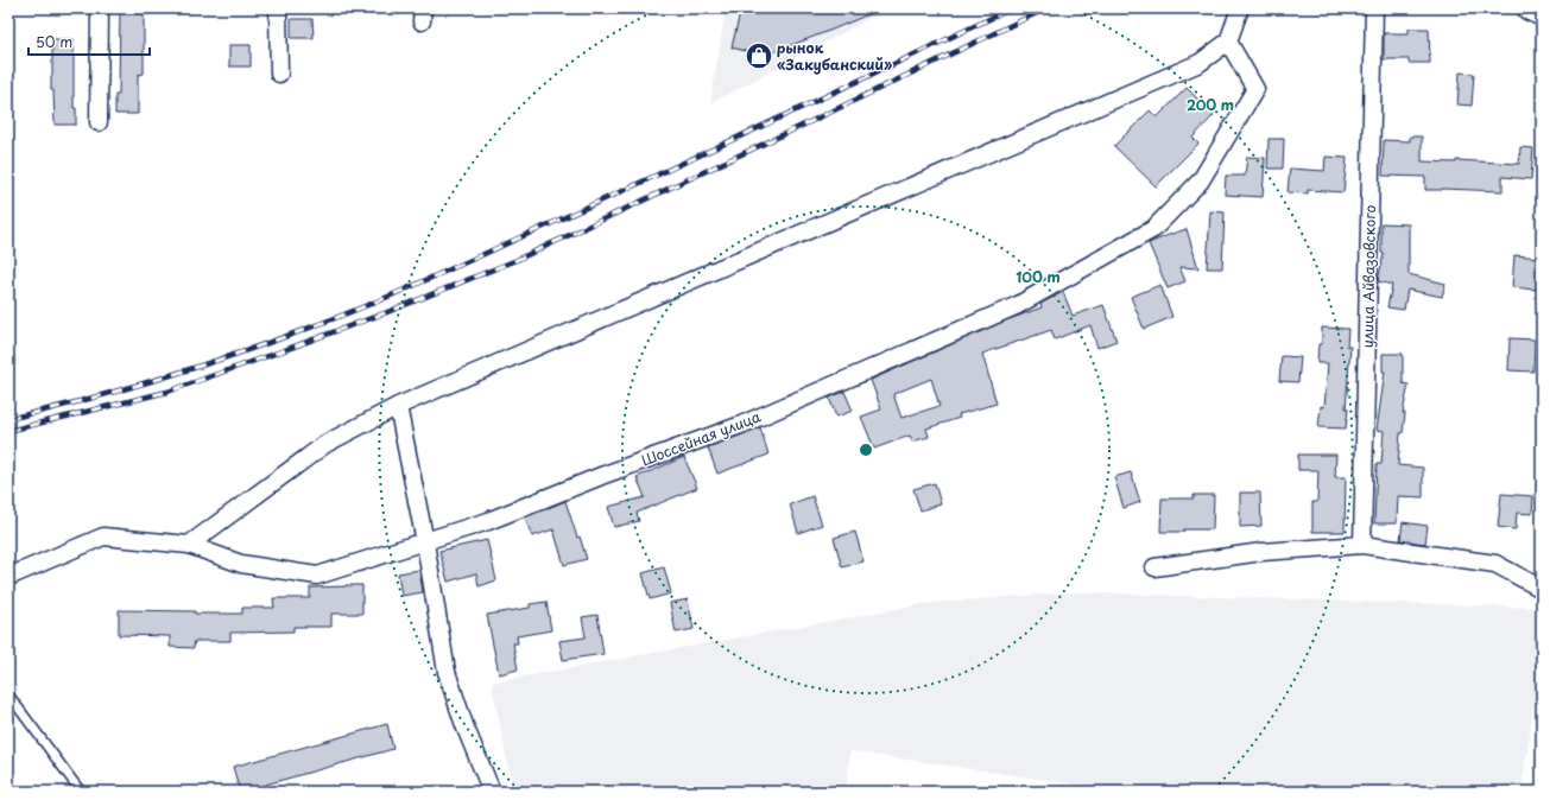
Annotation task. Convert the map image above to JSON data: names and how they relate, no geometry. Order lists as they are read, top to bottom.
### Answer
{
  "streets": {
    "street": ["улица Айвазовского", "Шоссейная улица"]
  },
  "places": {
    "shop": ["рынок «Закубанский»"]
  },
  "scale_bar": "50 m",
  "rings": ["200 m", "100 m"]
}
